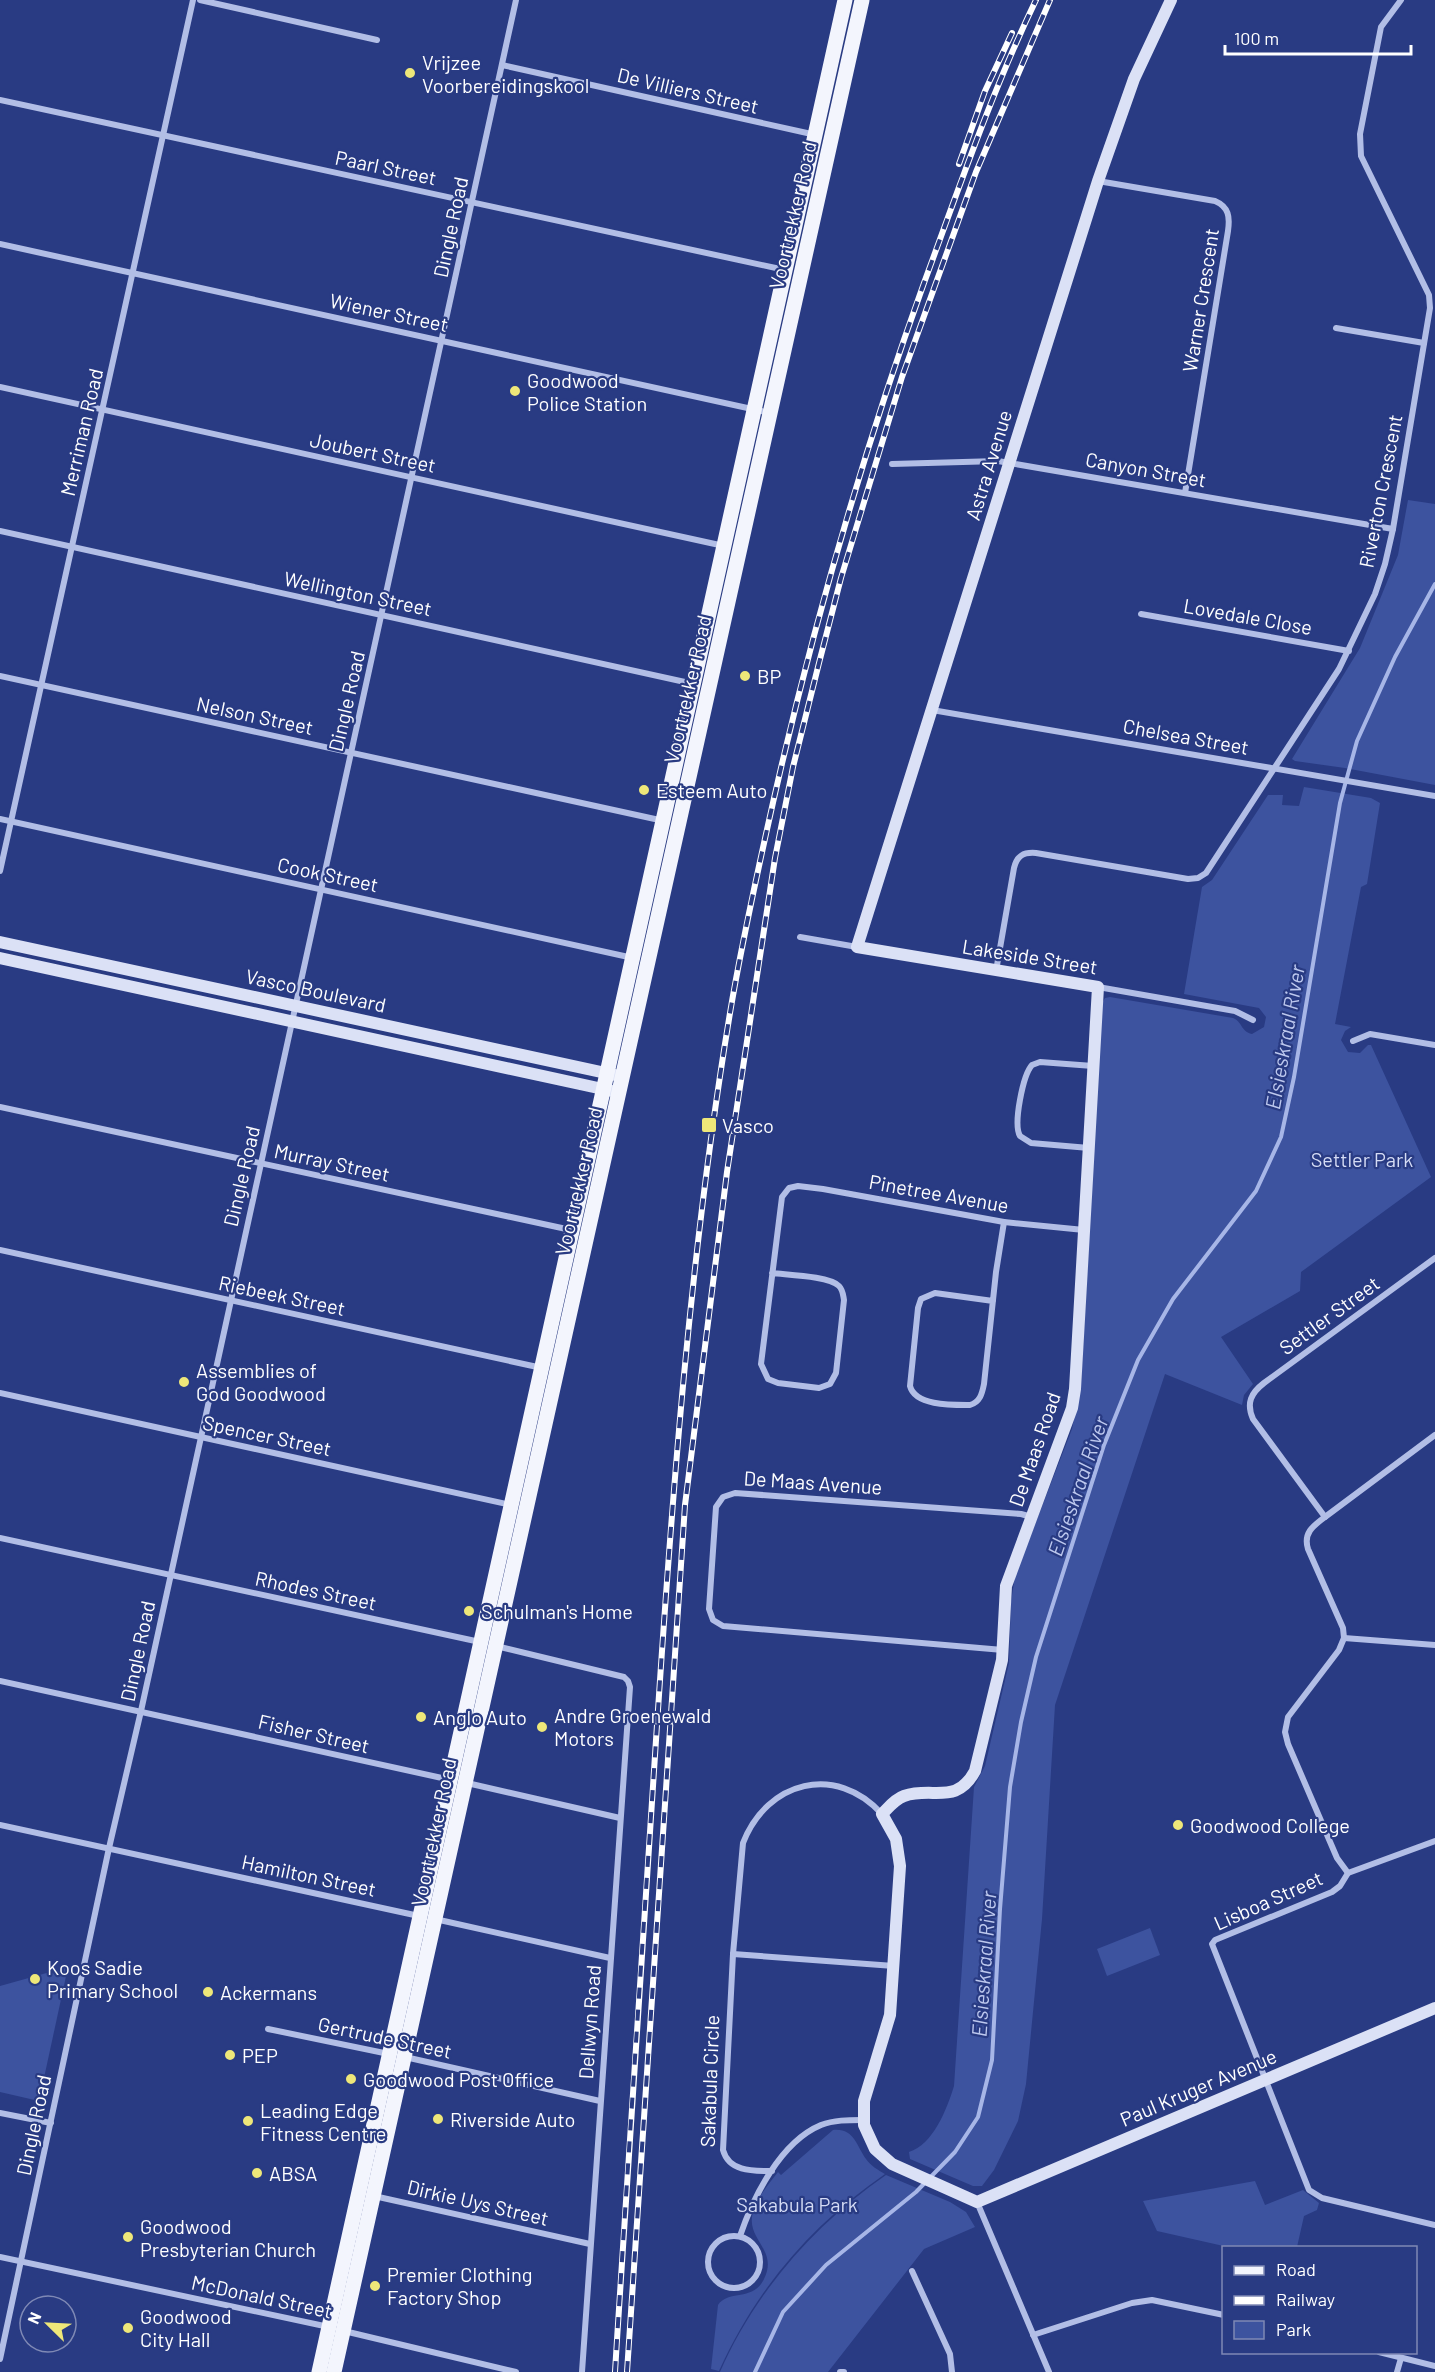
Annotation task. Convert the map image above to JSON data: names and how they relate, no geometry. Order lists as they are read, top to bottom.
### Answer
{
  "streets": {
    "main road": ["Voortrekker Road"],
    "street": [
      "De Villiers Street",
      "Paarl Street",
      "Dingle Road",
      "Warner Crescent",
      "Wiener Street",
      "Merriman Road",
      "Joubert Street",
      "Astra Avenue",
      "Canyon Street",
      "Riverton Crescent",
      "Wellington Street",
      "Lovedale Close",
      "Nelson Street",
      "Chelsea Street",
      "Cook Street",
      "Lakeside Street",
      "Vasco Boulevard",
      "Murray Street",
      "Pinetree Avenue",
      "Riebeek Street",
      "Settler Street",
      "Spencer Street",
      "De Maas Road",
      "De Maas Avenue",
      "Rhodes Street",
      "Fisher Street",
      "Hamilton Street",
      "Lisboa Street",
      "Dellwyn Road",
      "Gertrude Street",
      "Sakabula Circle",
      "Paul Kruger Avenue",
      "Dirkie Uys Street",
      "McDonald Street"
    ]
  },
  "crossings": [
    ["De Villiers Street", "Voortrekker Road"],
    ["De Villiers Street", "Dingle Road"],
    ["Paarl Street", "Voortrekker Road"],
    ["Paarl Street", "Dingle Road"],
    ["Paarl Street", "Merriman Road"],
    ["Voortrekker Road", "Wiener Street"],
    ["Voortrekker Road", "Joubert Street"],
    ["Voortrekker Road", "Wellington Street"],
    ["Voortrekker Road", "Nelson Street"],
    ["Voortrekker Road", "Cook Street"],
    ["Voortrekker Road", "Vasco Boulevard"],
    ["Voortrekker Road", "Murray Street"],
    ["Voortrekker Road", "Riebeek Street"],
    ["Voortrekker Road", "Spencer Street"],
    ["Voortrekker Road", "Rhodes Street"],
    ["Voortrekker Road", "Fisher Street"],
    ["Voortrekker Road", "Hamilton Street"],
    ["Voortrekker Road", "Gertrude Street"],
    ["Voortrekker Road", "Dirkie Uys Street"],
    ["Voortrekker Road", "McDonald Street"],
    ["Dingle Road", "Wiener Street"],
    ["Dingle Road", "Joubert Street"],
    ["Dingle Road", "Wellington Street"],
    ["Dingle Road", "Nelson Street"],
    ["Dingle Road", "Cook Street"],
    ["Dingle Road", "Vasco Boulevard"],
    ["Dingle Road", "Murray Street"],
    ["Dingle Road", "Riebeek Street"],
    ["Dingle Road", "Spencer Street"],
    ["Dingle Road", "Rhodes Street"],
    ["Dingle Road", "Fisher Street"],
    ["Dingle Road", "Hamilton Street"],
    ["Dingle Road", "McDonald Street"],
    ["Warner Crescent", "Astra Avenue"],
    ["Warner Crescent", "Canyon Street"],
    ["Wiener Street", "Merriman Road"],
    ["Merriman Road", "Joubert Street"],
    ["Merriman Road", "Wellington Street"],
    ["Merriman Road", "Nelson Street"],
    ["Merriman Road", "Cook Street"],
    ["Astra Avenue", "Canyon Street"],
    ["Astra Avenue", "Chelsea Street"],
    ["Astra Avenue", "Lakeside Street"],
    ["Canyon Street", "Riverton Crescent"],
    ["Riverton Crescent", "Lovedale Close"],
    ["Riverton Crescent", "Chelsea Street"],
    ["Riverton Crescent", "Lakeside Street"],
    ["Lakeside Street", "De Maas Road"],
    ["Pinetree Avenue", "De Maas Road"],
    ["De Maas Road", "De Maas Avenue"],
    ["De Maas Road", "Sakabula Circle"],
    ["Rhodes Street", "Dellwyn Road"],
    ["Fisher Street", "Dellwyn Road"],
    ["Hamilton Street", "Dellwyn Road"],
    ["Lisboa Street", "Paul Kruger Avenue"],
    ["Dellwyn Road", "Gertrude Street"],
    ["Dellwyn Road", "Dirkie Uys Street"]
  ],
  "water": ["Elsieskraal River"],
  "parks": ["Settler Park", "Sakabula Park"],
  "places": {
    "other": [
      "Vrijzee Voorbereidingskool",
      "Goodwood Police Station",
      "BP",
      "Esteem Auto",
      "Assemblies of God Goodwood",
      "Schulman's Home",
      "Anglo Auto",
      "Andre Groenewald Motors",
      "Goodwood College",
      "Koos Sadie Primary School",
      "Ackermans",
      "PEP",
      "Goodwood Post Office",
      "Riverside Auto",
      "Leading Edge Fitness Centre",
      "ABSA",
      "Goodwood Presbyterian Church",
      "Premier Clothing Factory Shop",
      "Goodwood City Hall"
    ],
    "transit": ["Vasco"]
  },
  "legend": ["Road", "Railway", "Park"],
  "scale_bar": "100 m",
  "north": "top left"
}
